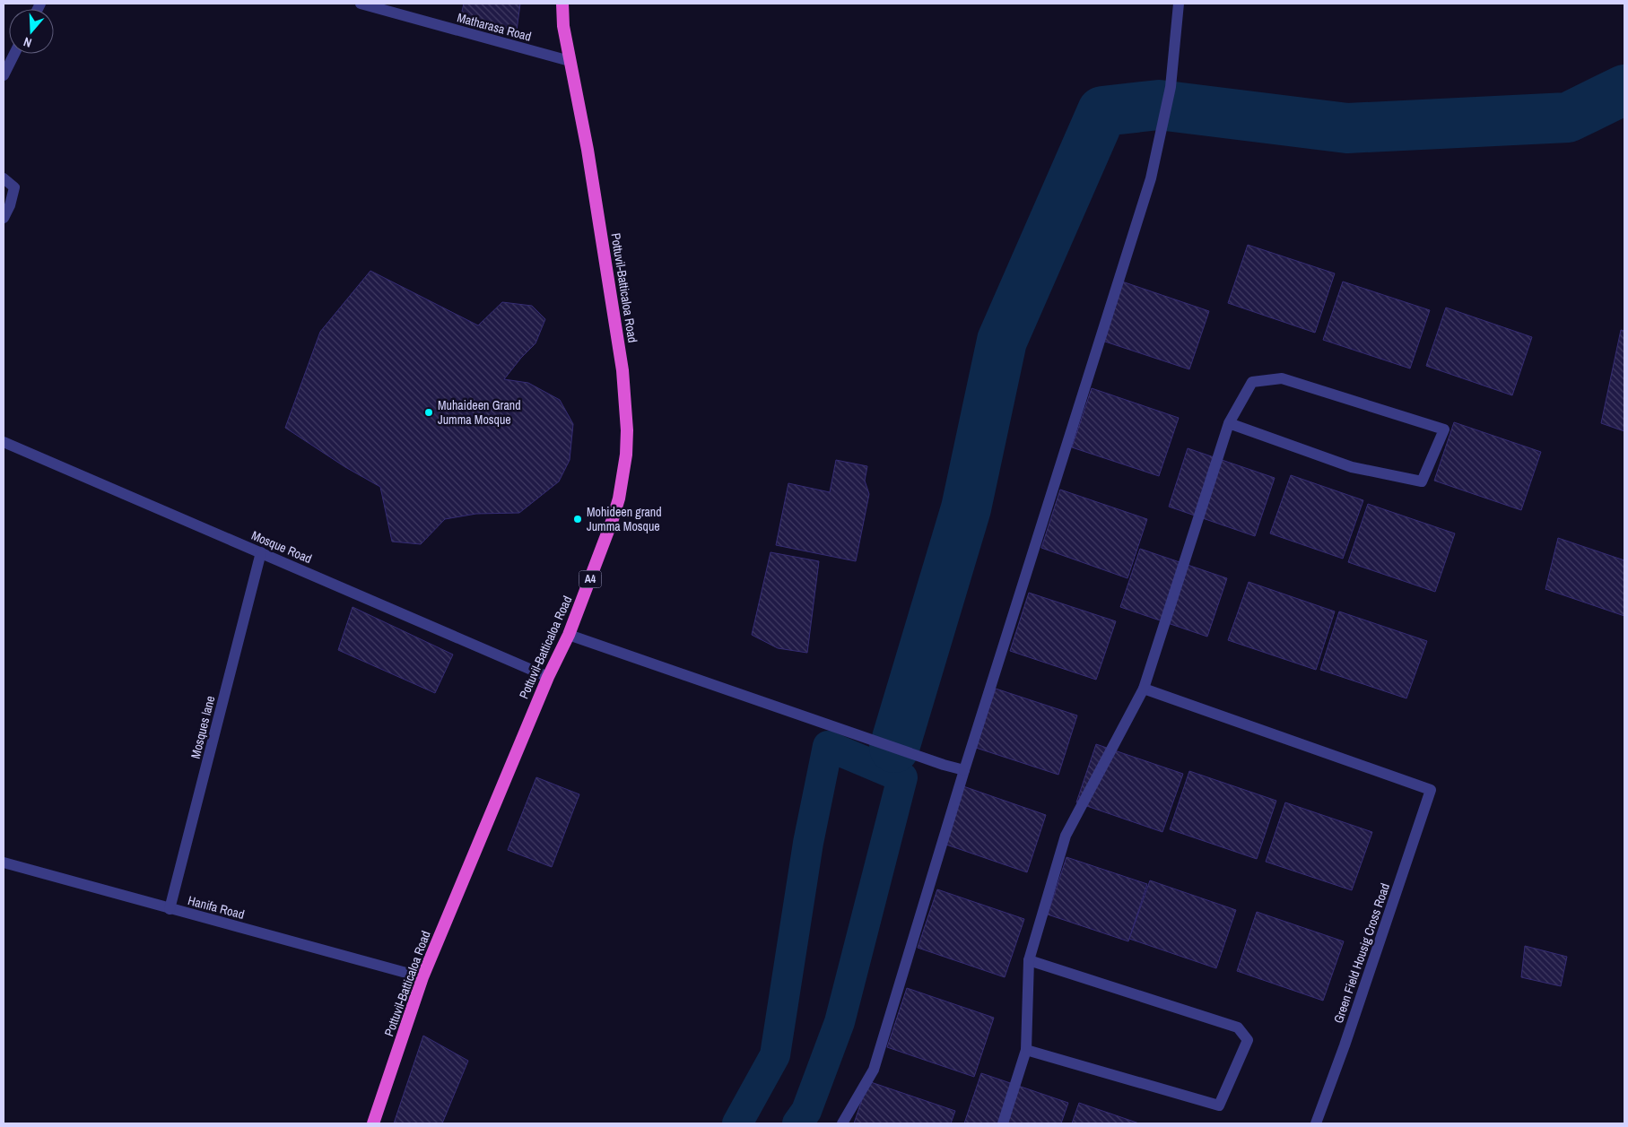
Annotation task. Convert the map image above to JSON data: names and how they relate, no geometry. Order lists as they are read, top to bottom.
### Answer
{
  "streets": {
    "highway": ["Pottuvil-Batticaloa Road", "A4"],
    "street": [
      "Matharasa Road",
      "Mosque Road",
      "Mosques lane",
      "Hanifa Road",
      "Green Field Housig Cross Road"
    ]
  },
  "crossings": [
    ["Matharasa Road", "Pottuvil-Batticaloa Road"],
    ["Pottuvil-Batticaloa Road", "Mosque Road"],
    ["Pottuvil-Batticaloa Road", "Hanifa Road"],
    ["Mosque Road", "Mosques lane"],
    ["Mosques lane", "Hanifa Road"]
  ],
  "places": ["Muhaideen Grand Jumma Mosque", "Mohideen grand Jumma Mosque"],
  "north": "bottom"
}
